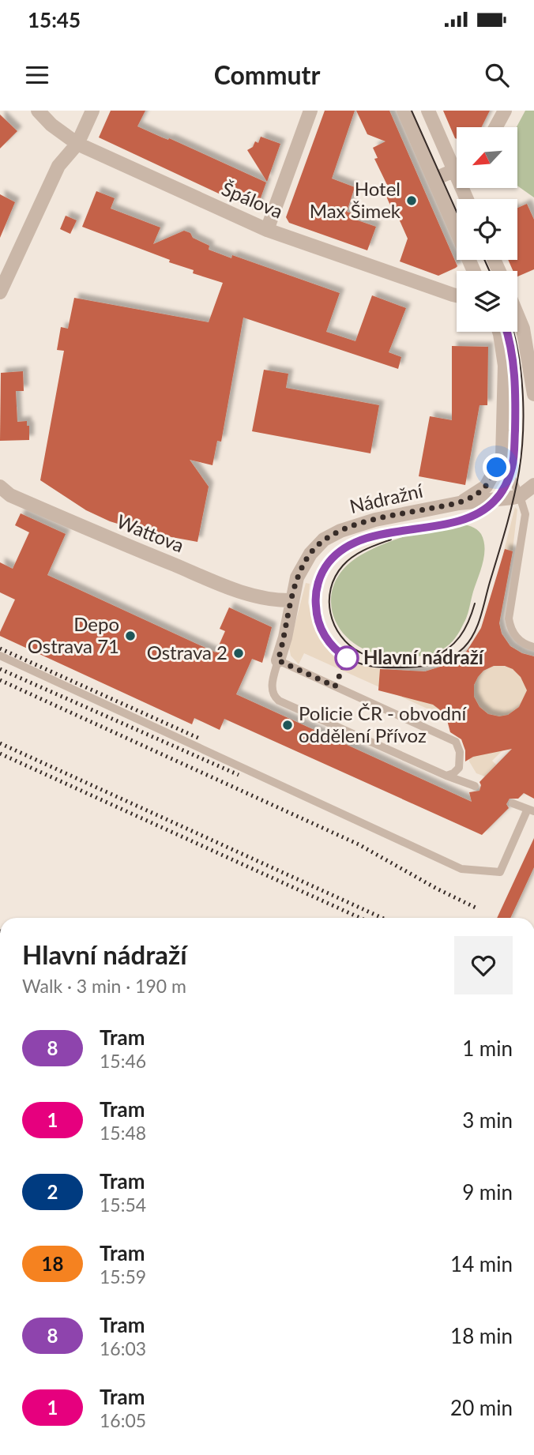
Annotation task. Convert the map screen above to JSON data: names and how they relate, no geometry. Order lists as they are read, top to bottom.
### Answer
{
  "streets": {
    "street": ["Špálova", "Nádražní", "Wattova"]
  },
  "crossings": [
    ["Nádražní", "Wattova"]
  ],
  "places": [
    "Hotel Max Šimek",
    "Depo Ostrava 71",
    "Ostrava 2",
    "Hlavní nádraží",
    "Policie ČR - obvodní oddělení Přívoz"
  ],
  "lines": ["tram line 8"],
  "north": "bottom left",
  "page": {
    "status": "15:45",
    "header": "Commutr",
    "heading": ["Hlavní nádraží", "Walk · 3 min · 190 m"],
    "list": [
      {
        "mark": "8",
        "name": "Tram",
        "note": "15:46",
        "value": "1 min"
      },
      {
        "mark": "1",
        "name": "Tram",
        "note": "15:48",
        "value": "3 min"
      },
      {
        "mark": "2",
        "name": "Tram",
        "note": "15:54",
        "value": "9 min"
      },
      {
        "mark": "18",
        "name": "Tram",
        "note": "15:59",
        "value": "14 min"
      },
      {
        "mark": "8",
        "name": "Tram",
        "note": "16:03",
        "value": "18 min"
      },
      {
        "mark": "1",
        "name": "Tram",
        "note": "16:05",
        "value": "20 min"
      }
    ]
  }
}
